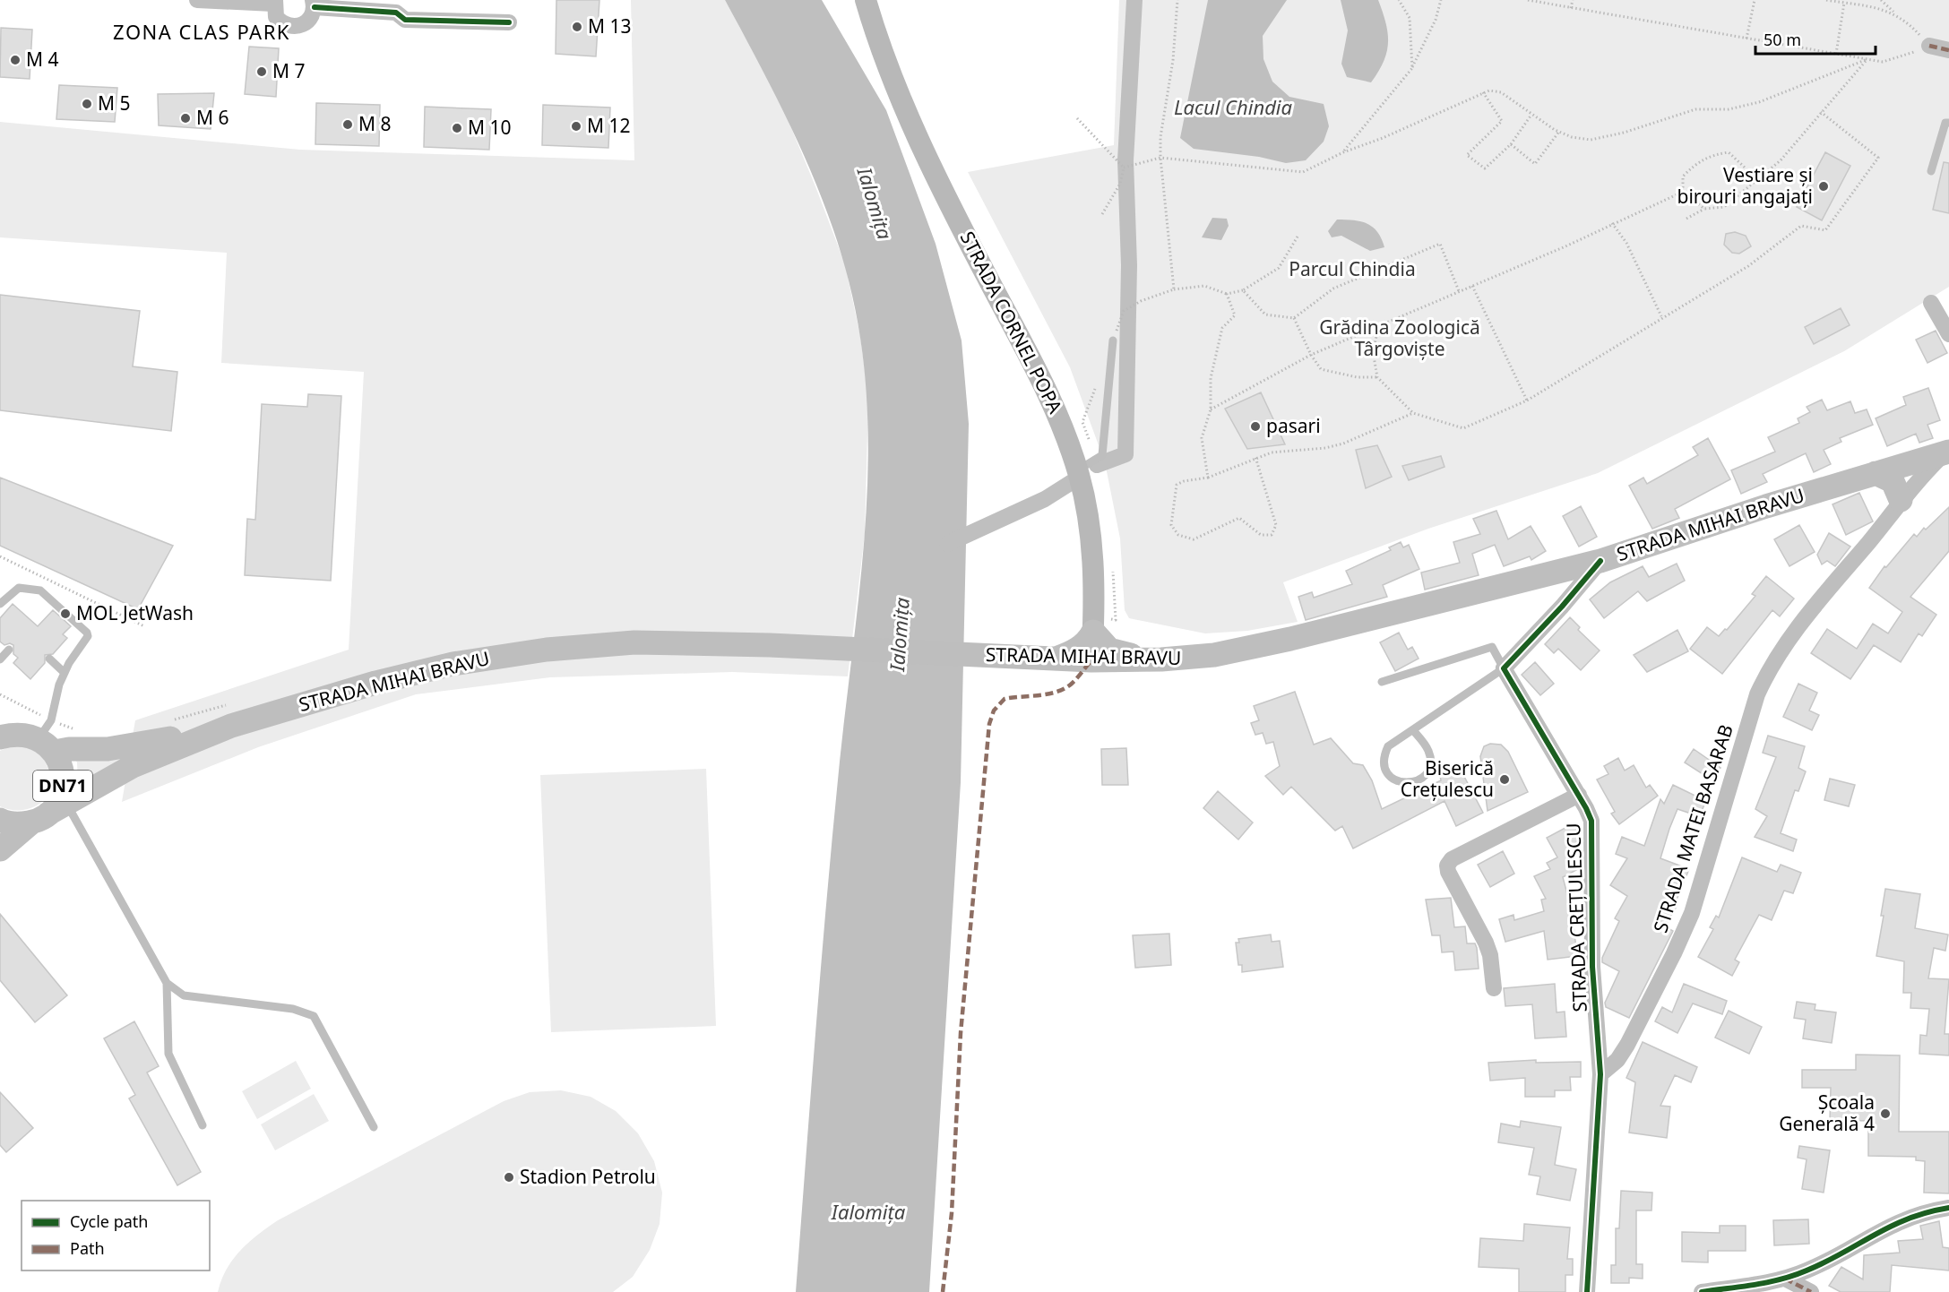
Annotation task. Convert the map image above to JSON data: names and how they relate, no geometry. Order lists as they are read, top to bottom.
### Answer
{
  "streets": {
    "main road": ["STRADA CORNEL POPA", "STRADA MIHAI BRAVU", "DN71"],
    "street": ["STRADA MATEI BASARAB", "STRADA CREȚULESCU"]
  },
  "crossings": [
    ["STRADA CORNEL POPA", "STRADA MIHAI BRAVU"],
    ["STRADA MIHAI BRAVU", "DN71"],
    ["STRADA MIHAI BRAVU", "STRADA MATEI BASARAB"],
    ["STRADA MATEI BASARAB", "STRADA CREȚULESCU"]
  ],
  "districts": ["ZONA CLAS PARK"],
  "water": ["Lacul Chindia", "Ialomița"],
  "parks": ["Parcul Chindia", "Grădina Zoologică Târgoviște"],
  "places": [
    "M 13",
    "M 4",
    "M 7",
    "M 5",
    "M 6",
    "M 8",
    "M 12",
    "M 10",
    "Vestiare și birouri angajați",
    "pasari",
    "MOL JetWash",
    "Biserică Crețulescu",
    "Școala Generală 4",
    "Stadion Petrolu"
  ],
  "legend": ["Cycle path", "Path"],
  "scale_bar": "50 m"
}
